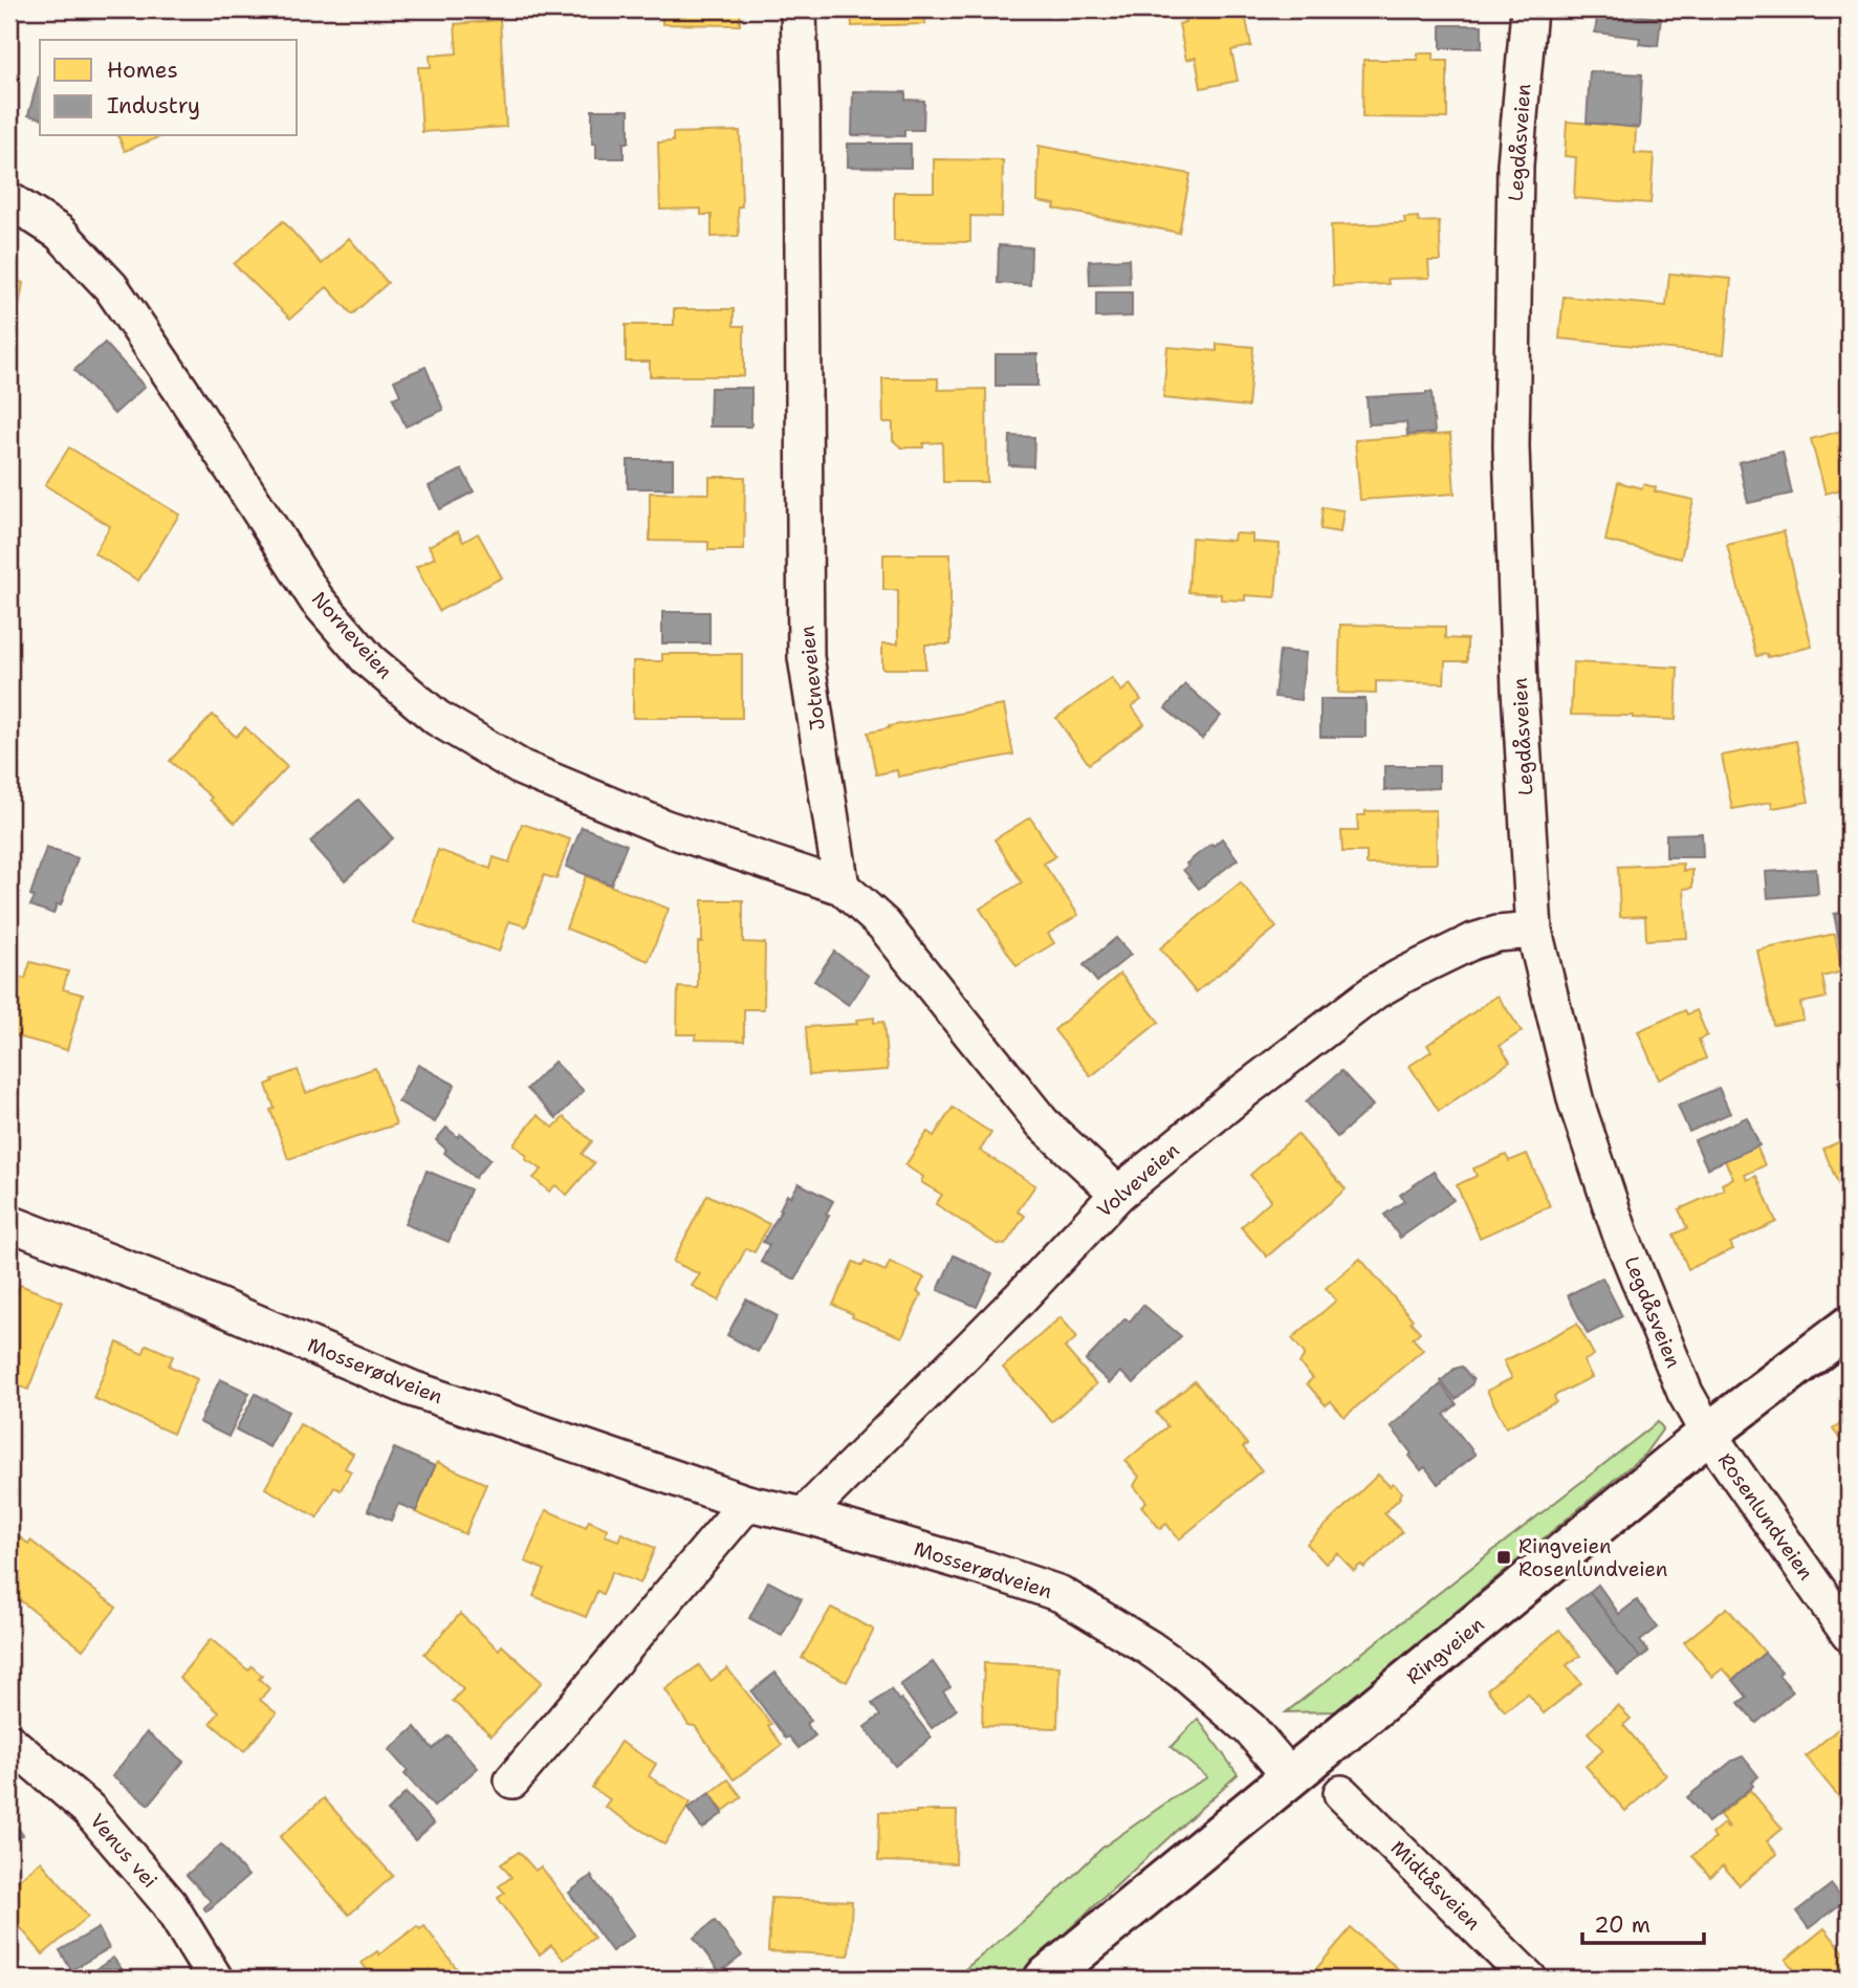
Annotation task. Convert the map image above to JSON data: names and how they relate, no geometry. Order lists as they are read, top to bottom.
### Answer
{
  "streets": {
    "main road": ["Ringveien"],
    "street": [
      "Legdåsveien",
      "Norneveien",
      "Jotneveien",
      "Volveveien",
      "Mosserødveien",
      "Rosenlundveien",
      "Venus vei",
      "Midtåsveien"
    ]
  },
  "crossings": [
    ["Legdåsveien", "Volveveien"],
    ["Legdåsveien", "Rosenlundveien"],
    ["Legdåsveien", "Ringveien"],
    ["Norneveien", "Jotneveien"],
    ["Volveveien", "Mosserødveien"],
    ["Mosserødveien", "Ringveien"],
    ["Rosenlundveien", "Ringveien"]
  ],
  "places": {
    "transit": ["Ringveien Rosenlundveien"]
  },
  "legend": ["Homes", "Industry"],
  "scale_bar": "20 m"
}
